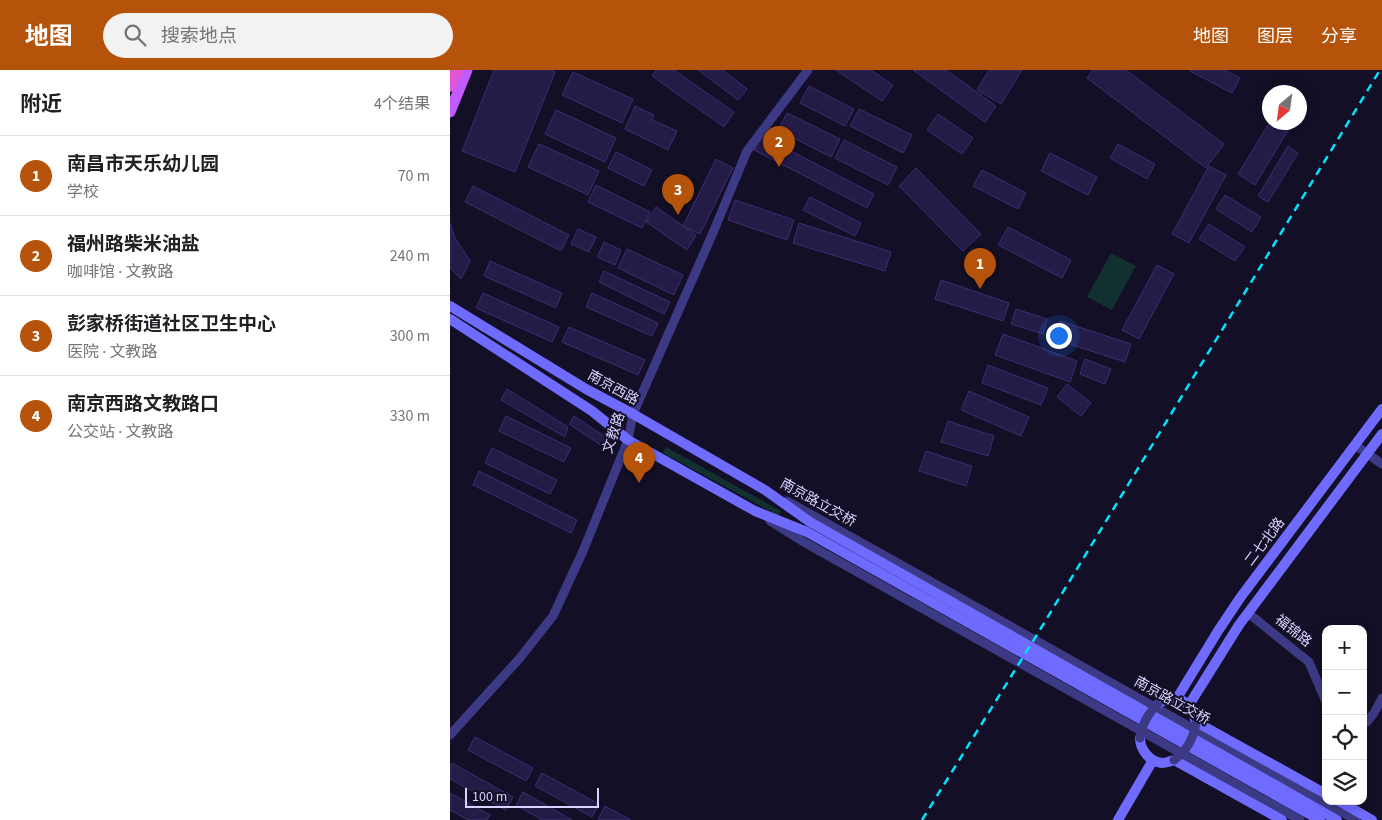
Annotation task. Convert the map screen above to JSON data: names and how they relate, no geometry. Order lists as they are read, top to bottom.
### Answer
{
  "streets": {
    "main road": ["南京西路", "南京路立交桥", "二七北路"],
    "street": ["文教路", "福锦路"]
  },
  "crossings": [
    ["南京西路", "文教路"],
    ["南京西路", "南京路立交桥"]
  ],
  "scale_bar": "100 m",
  "north": "bottom left",
  "page": {
    "header": "地图",
    "search": "搜索地点",
    "nav": ["地图", "图层", "分享"],
    "heading": ["附近", "4个结果"],
    "pins": [
      "2",
      "3",
      "1",
      "4"
    ],
    "list": [
      {
        "mark": "1",
        "name": "南昌市天乐幼儿园",
        "note": "学校",
        "value": "70 m"
      },
      {
        "mark": "2",
        "name": "福州路柴米油盐",
        "note": "咖啡馆 · 文教路",
        "value": "240 m"
      },
      {
        "mark": "3",
        "name": "彭家桥街道社区卫生中心",
        "note": "医院 · 文教路",
        "value": "300 m"
      },
      {
        "mark": "4",
        "name": "南京西路文教路口",
        "note": "公交站 · 文教路",
        "value": "330 m"
      }
    ],
    "map_buttons": ["+", "−"],
    "scale": "100 m"
  }
}
